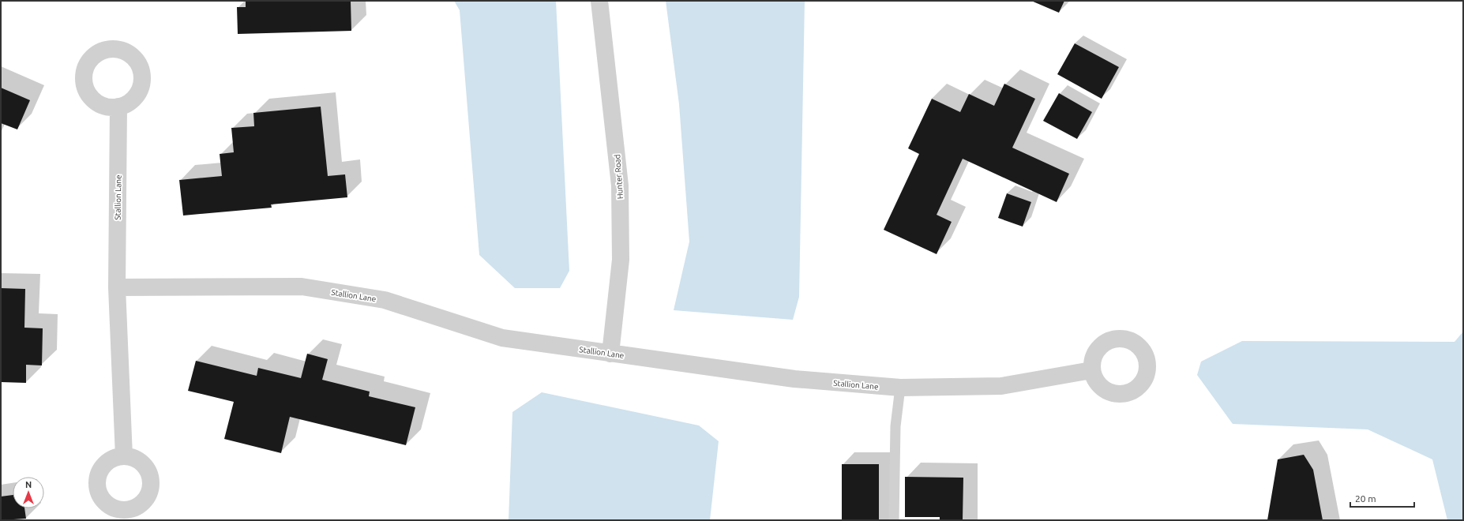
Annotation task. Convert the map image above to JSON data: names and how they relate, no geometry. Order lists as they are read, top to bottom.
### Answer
{
  "streets": {
    "street": ["Hunter Road", "Stallion Lane"]
  },
  "crossings": [
    ["Hunter Road", "Stallion Lane"]
  ],
  "scale_bar": "20 m",
  "north": "top"
}
